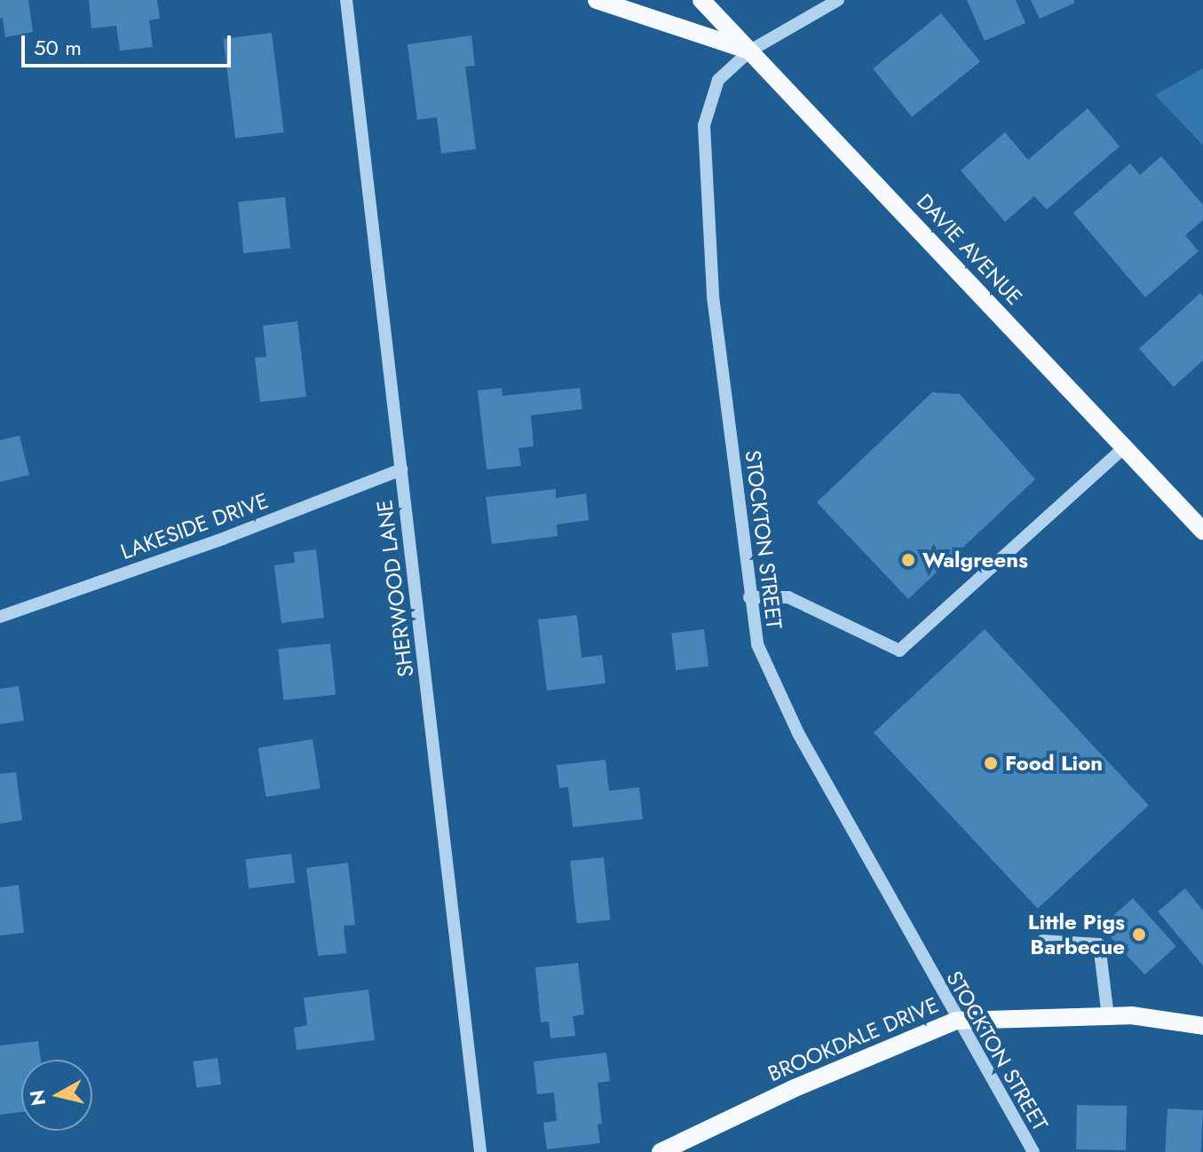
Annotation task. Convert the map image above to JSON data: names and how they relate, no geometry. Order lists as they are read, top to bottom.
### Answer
{
  "streets": {
    "main road": ["DAVIE AVENUE", "BROOKDALE DRIVE"],
    "street": ["LAKESIDE DRIVE", "STOCKTON STREET", "SHERWOOD LANE"]
  },
  "crossings": [
    ["DAVIE AVENUE", "STOCKTON STREET"],
    ["LAKESIDE DRIVE", "SHERWOOD LANE"],
    ["STOCKTON STREET", "BROOKDALE DRIVE"]
  ],
  "places": ["Walgreens", "Food Lion", "Little Pigs Barbecue"],
  "scale_bar": "50 m",
  "north": "left"
}
